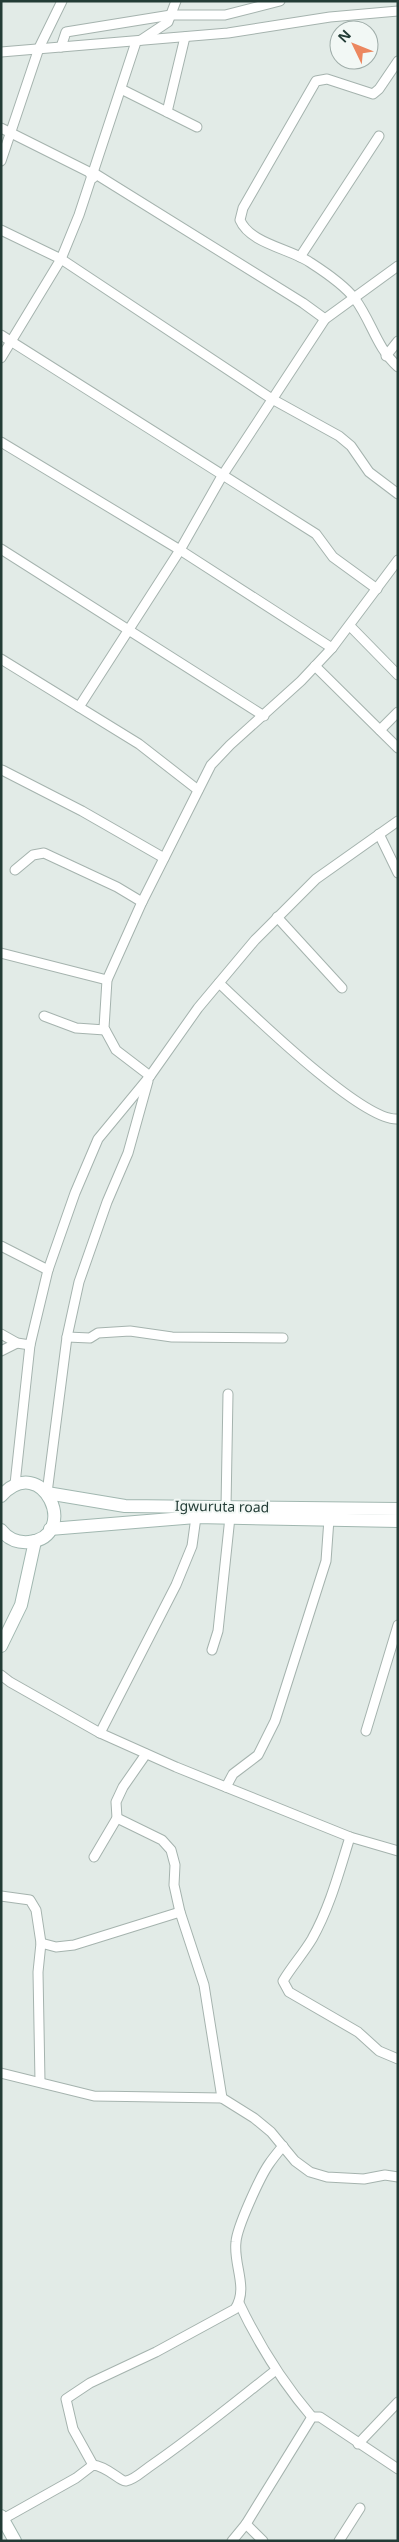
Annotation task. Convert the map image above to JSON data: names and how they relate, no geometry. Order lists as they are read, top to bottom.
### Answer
{
  "streets": {
    "main road": ["Igwuruta road"]
  },
  "north": "top left"
}
